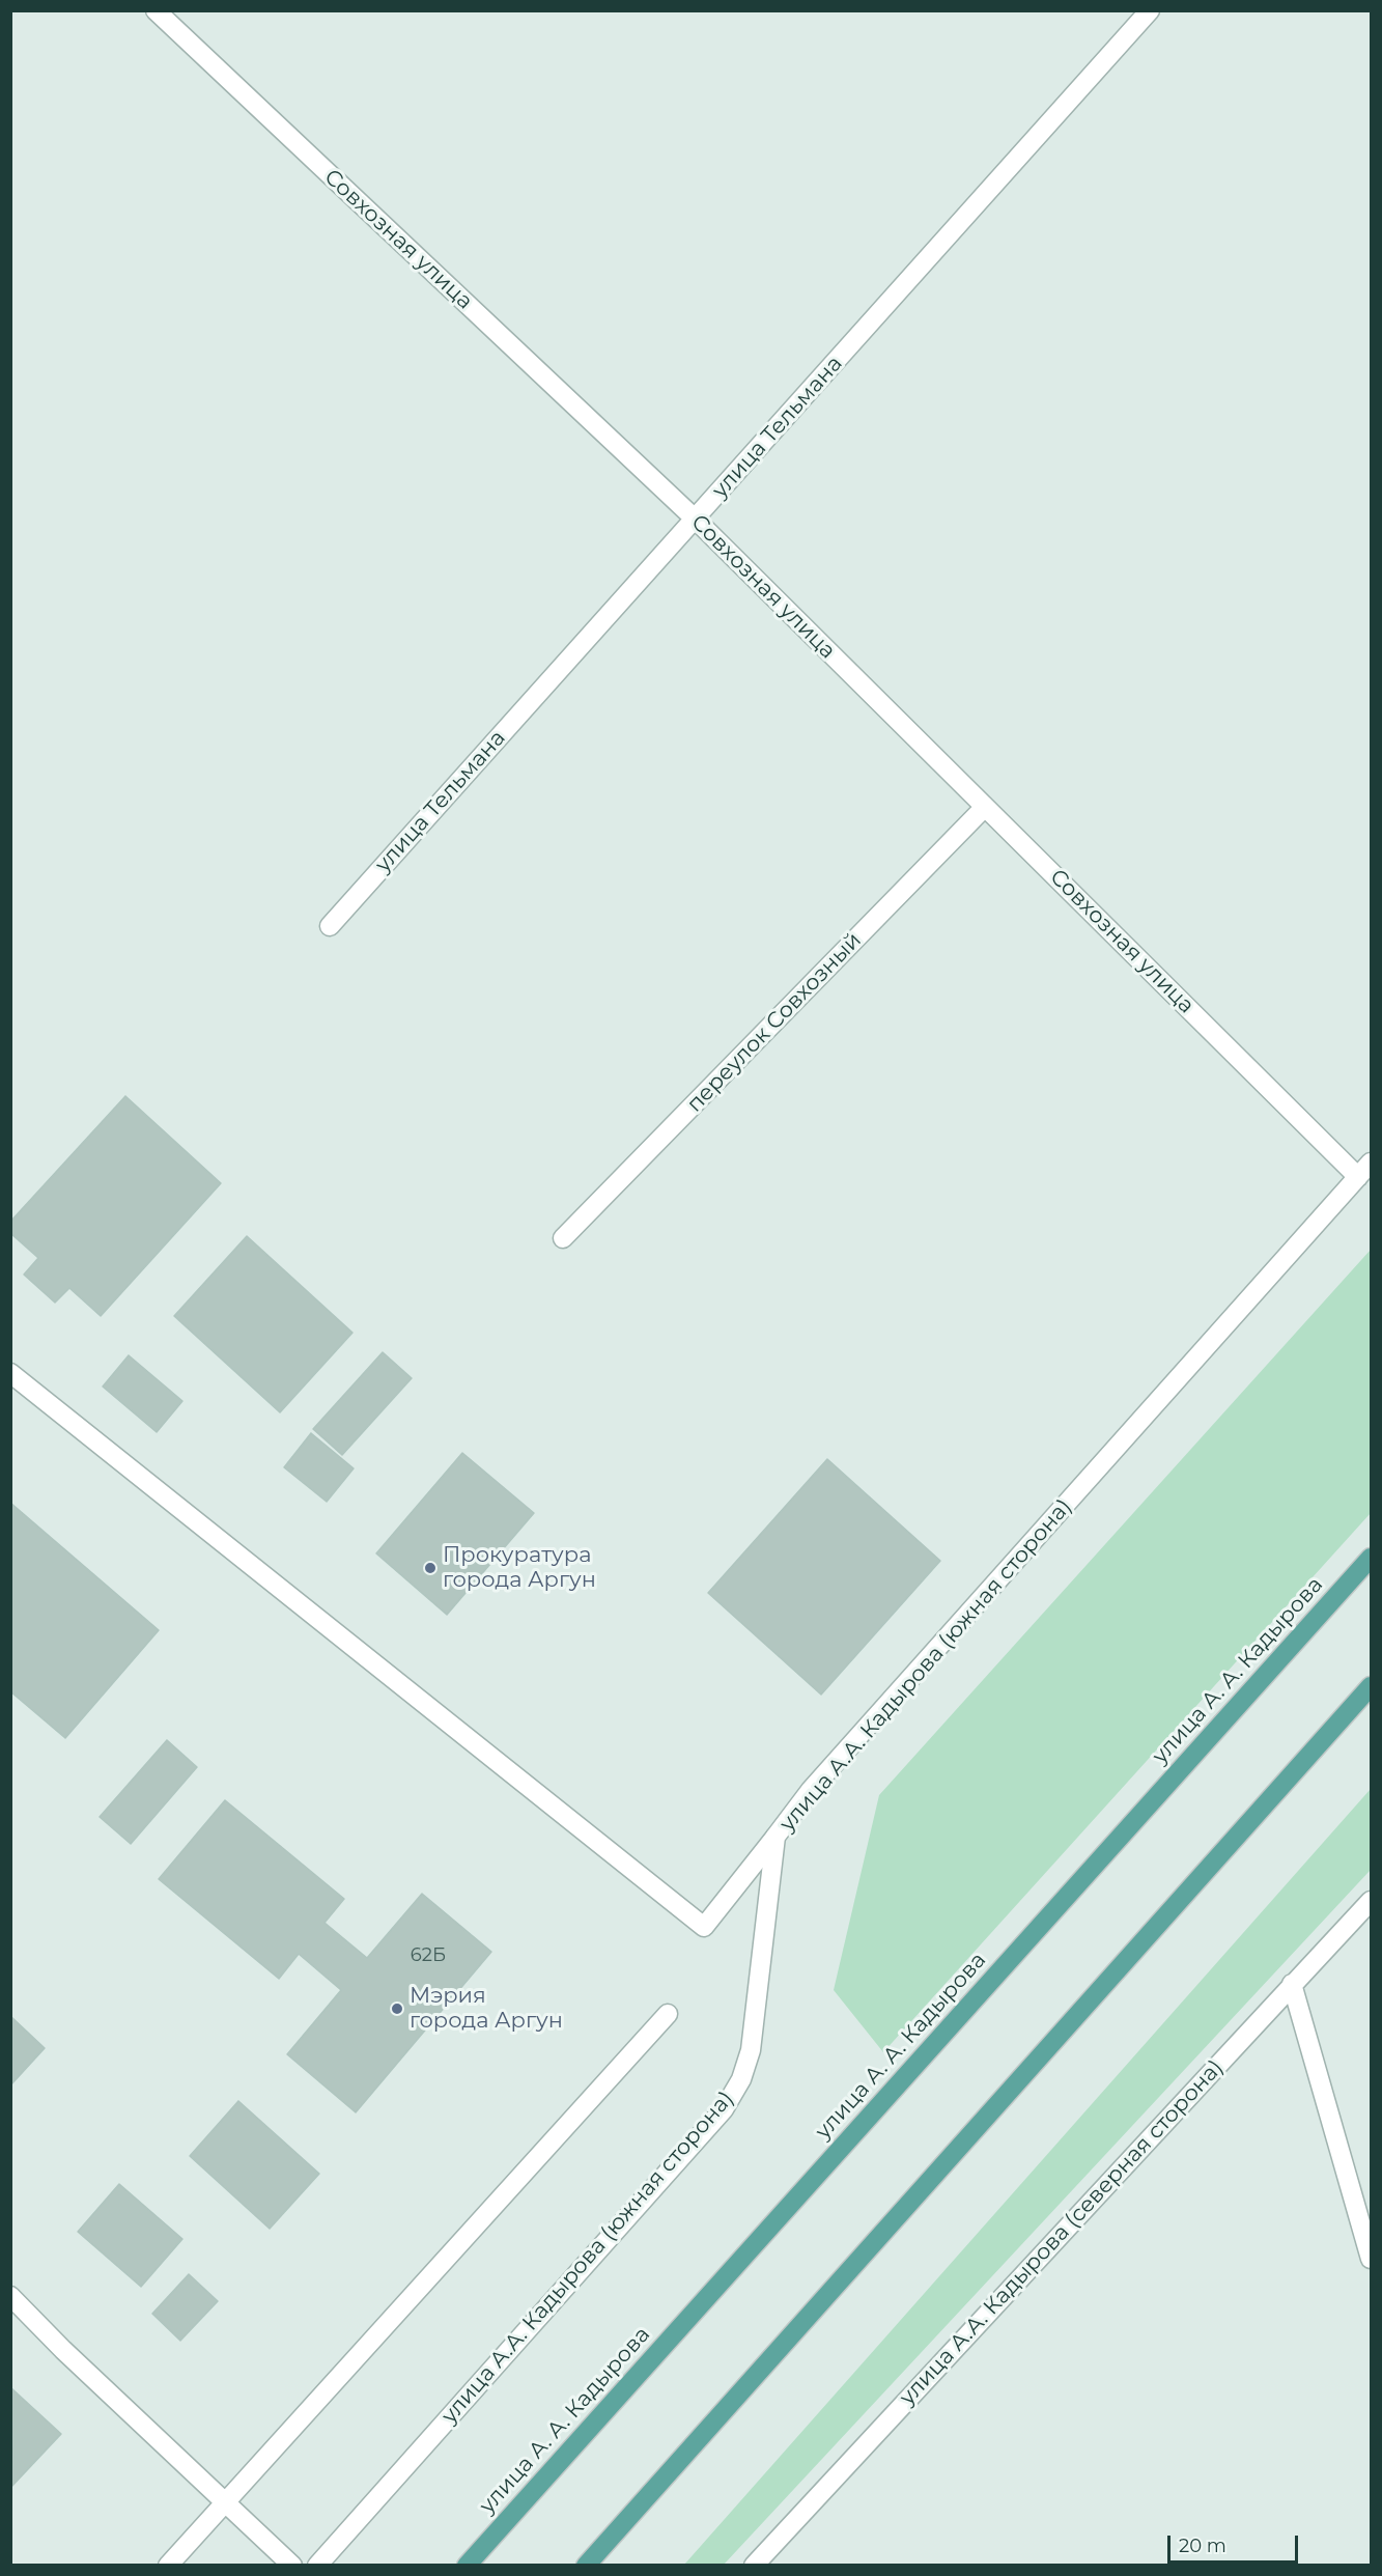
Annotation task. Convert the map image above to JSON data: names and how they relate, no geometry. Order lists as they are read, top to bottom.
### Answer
{
  "streets": {
    "main road": ["улица А. А. Кадырова"],
    "street": [
      "Совхозная улица",
      "улица Тельмана",
      "переулок Совхозный",
      "улица А.А. Кадырова (южная сторона)",
      "улица А.А. Кадырова (северная сторона)"
    ]
  },
  "crossings": [
    ["Совхозная улица", "улица Тельмана"],
    ["Совхозная улица", "переулок Совхозный"],
    ["Совхозная улица", "улица А.А. Кадырова (южная сторона)"]
  ],
  "places": ["Прокуратура города Аргун", "Мэрия города Аргун"],
  "house_numbers": ["62Б"],
  "scale_bar": "20 m"
}
